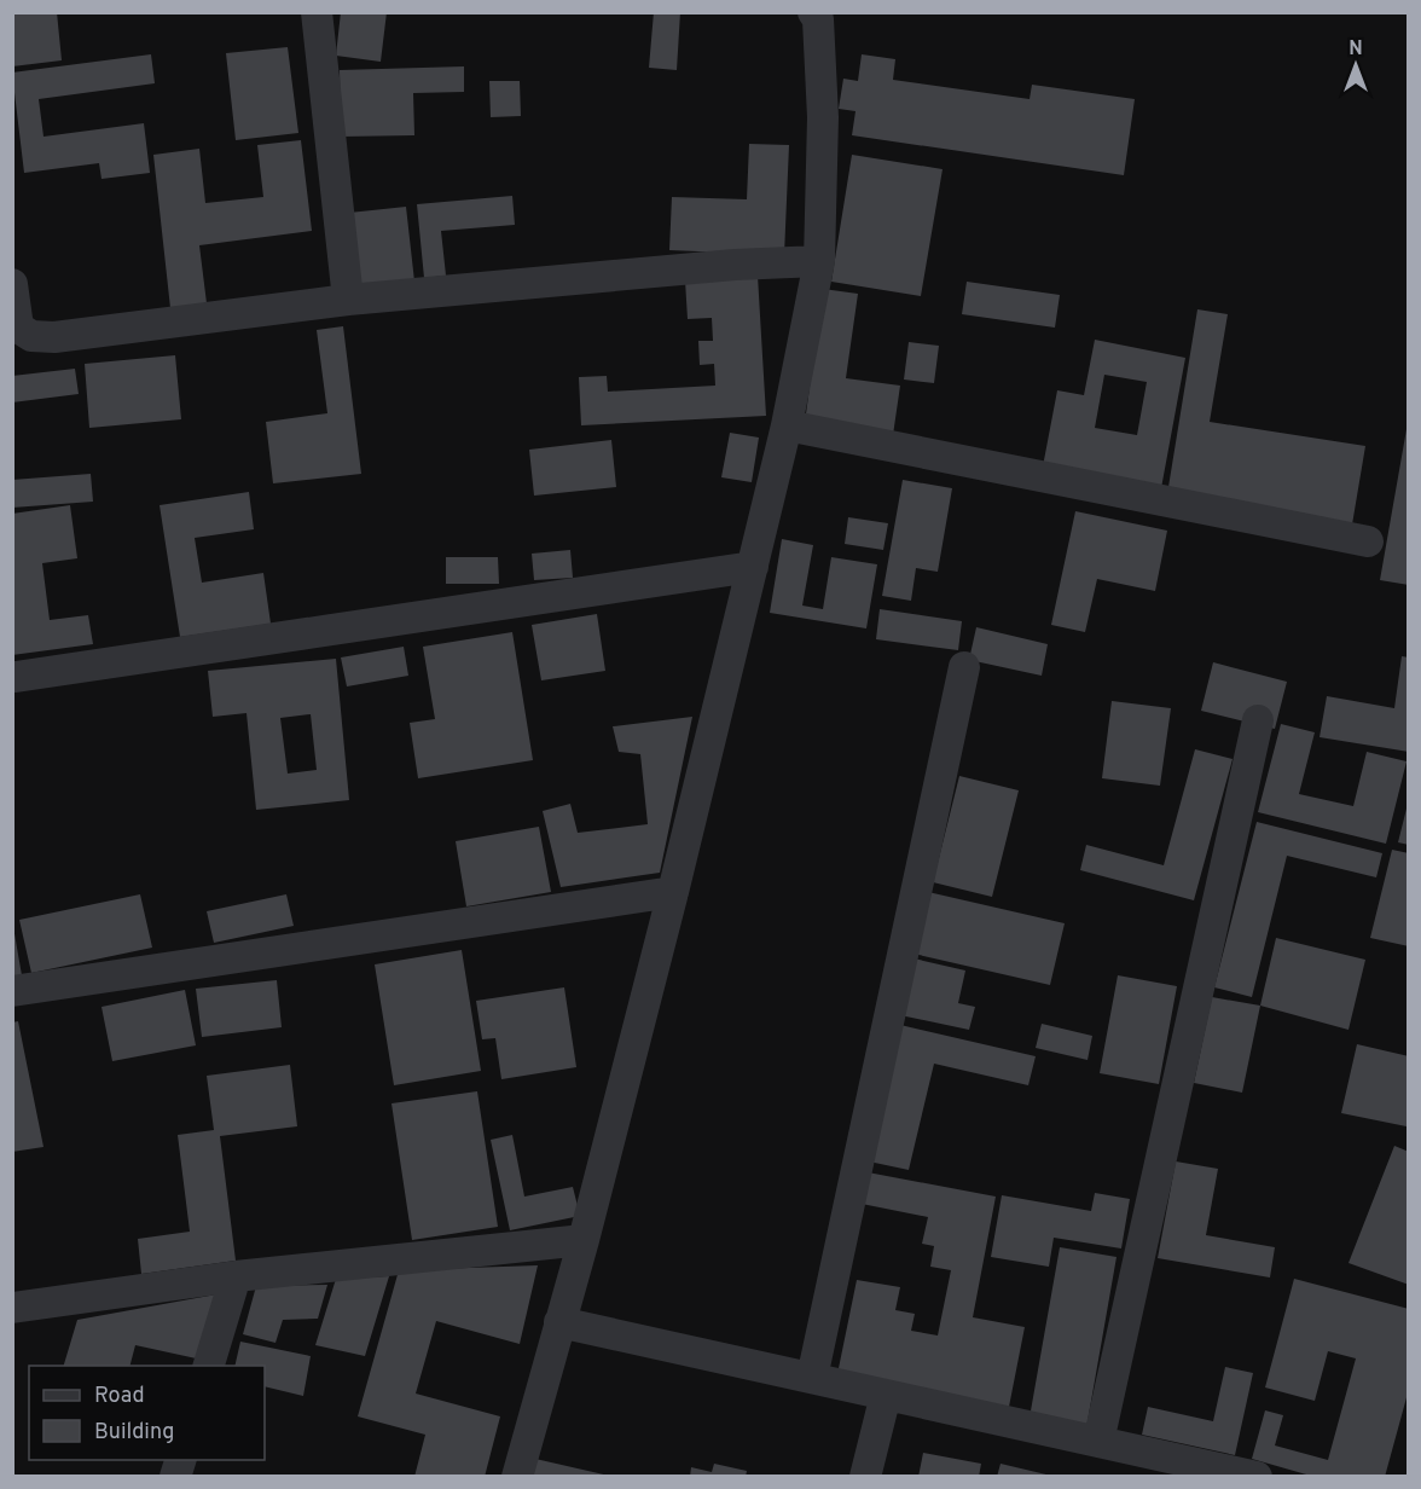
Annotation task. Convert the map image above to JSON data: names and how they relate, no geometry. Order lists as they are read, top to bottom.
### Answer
{
  "legend": ["Road", "Building"],
  "north": "top"
}
